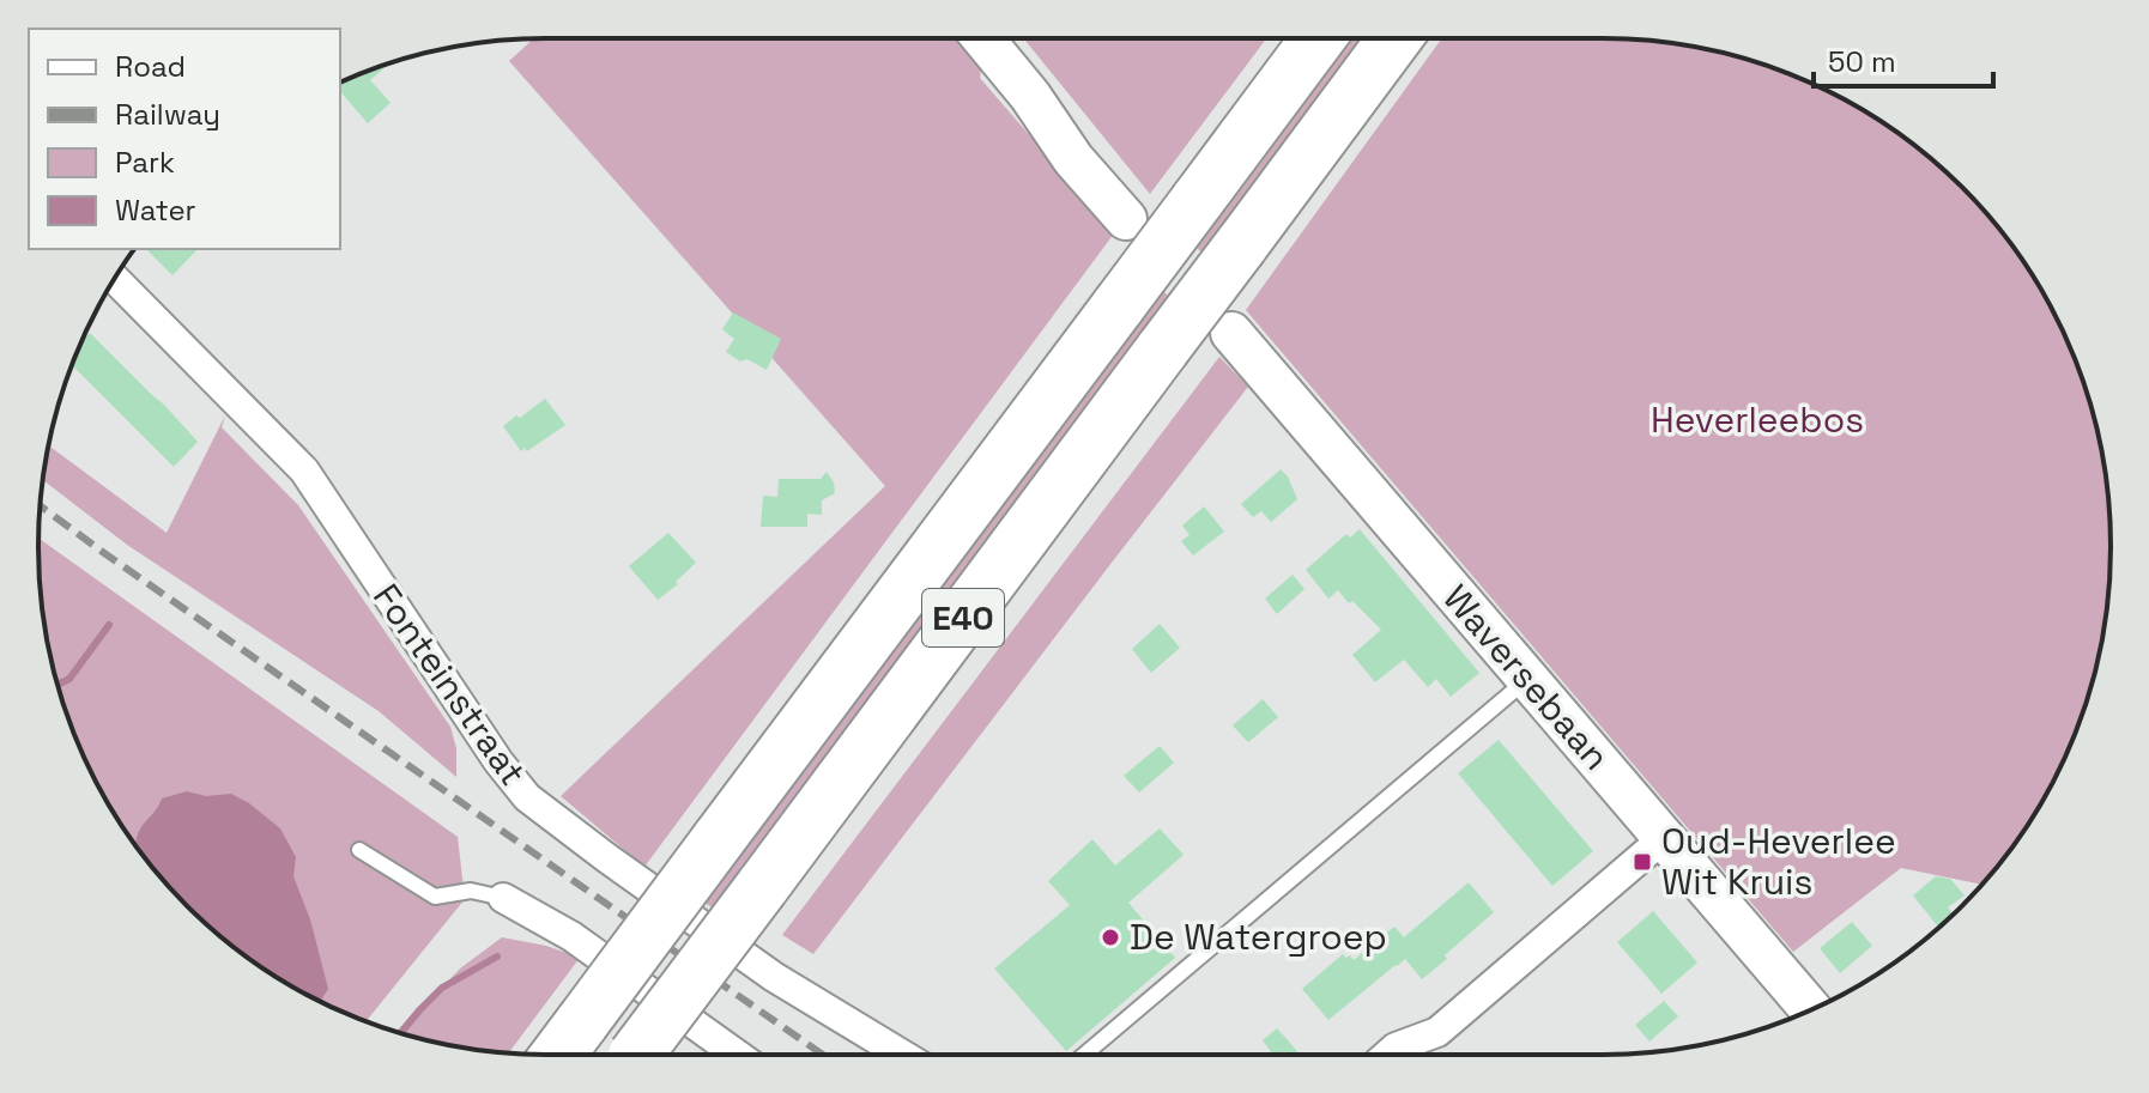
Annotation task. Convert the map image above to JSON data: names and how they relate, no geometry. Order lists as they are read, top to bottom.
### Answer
{
  "streets": {
    "highway": ["E40"],
    "street": ["Waversebaan", "Fonteinstraat"]
  },
  "parks": ["Heverleebos"],
  "places": {
    "transit": ["Oud-Heverlee Wit Kruis"],
    "other": ["De Watergroep"]
  },
  "legend": [
    "Road",
    "Railway",
    "Park",
    "Water"
  ],
  "scale_bar": "50 m"
}
